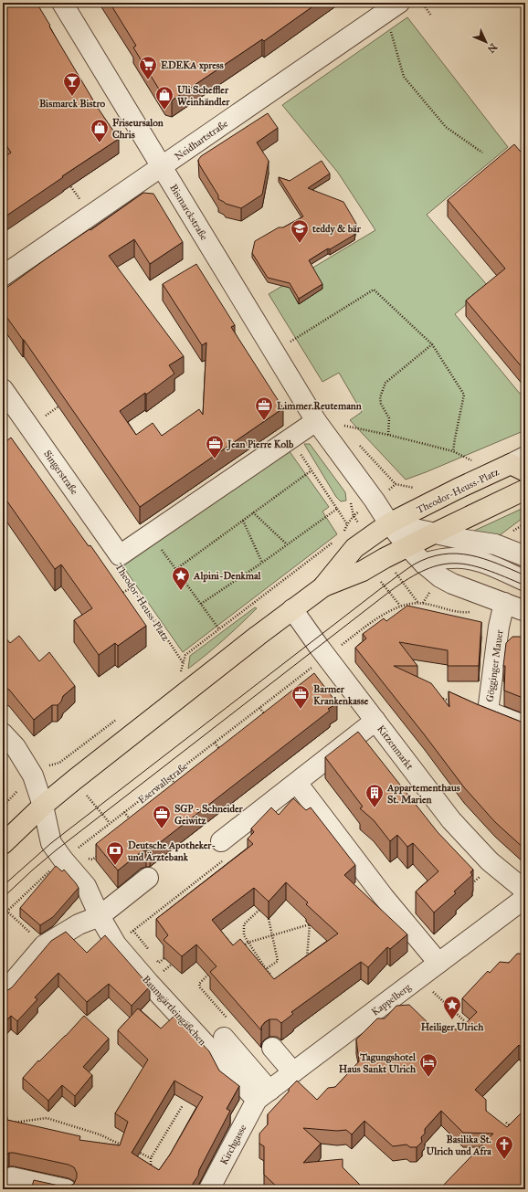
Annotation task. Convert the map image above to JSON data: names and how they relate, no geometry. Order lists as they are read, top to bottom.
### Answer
{
  "streets": {
    "main road": ["Theodor-Heuss-Platz"],
    "street": [
      "Neidhartstraße",
      "Bismarckstraße",
      "Singerstraße",
      "Gögginger Mauer",
      "Kitzenmarkt",
      "Kappelberg",
      "Baumgärtleingäßchen",
      "Kirchgasse"
    ],
    "path": ["Eserwallstraße"]
  },
  "crossings": [
    ["Neidhartstraße", "Bismarckstraße"],
    ["Bismarckstraße", "Theodor-Heuss-Platz"],
    ["Singerstraße", "Theodor-Heuss-Platz"],
    ["Theodor-Heuss-Platz", "Kitzenmarkt"],
    ["Theodor-Heuss-Platz", "Baumgärtleingäßchen"],
    ["Kitzenmarkt", "Eserwallstraße"],
    ["Eserwallstraße", "Baumgärtleingäßchen"],
    ["Kappelberg", "Baumgärtleingäßchen"],
    ["Kappelberg", "Kirchgasse"],
    ["Baumgärtleingäßchen", "Kirchgasse"]
  ],
  "places": {
    "supermarket": ["EDEKA xpress"],
    "bar": ["Bismarck Bistro"],
    "shop": ["Uli Scheffler Weinhändler", "Friseursalon Chris"],
    "school or university": ["teddy & bär"],
    "office": [
      "Limmer.Reutemann",
      "Jean Pierre Kolb",
      "Barmer Krankenkasse",
      "SGP - Schneider Geiwitz"
    ],
    "place": ["Alpini-Denkmal", "Heiliger Ulrich"],
    "building": ["Appartementhaus St. Marien"],
    "bank": ["Deutsche Apotheker- und Ärztebank"],
    "hotel": ["Tagungshotel Haus Sankt Ulrich"],
    "church": ["Basilika St. Ulrich und Afra"]
  },
  "north": "bottom right"
}
